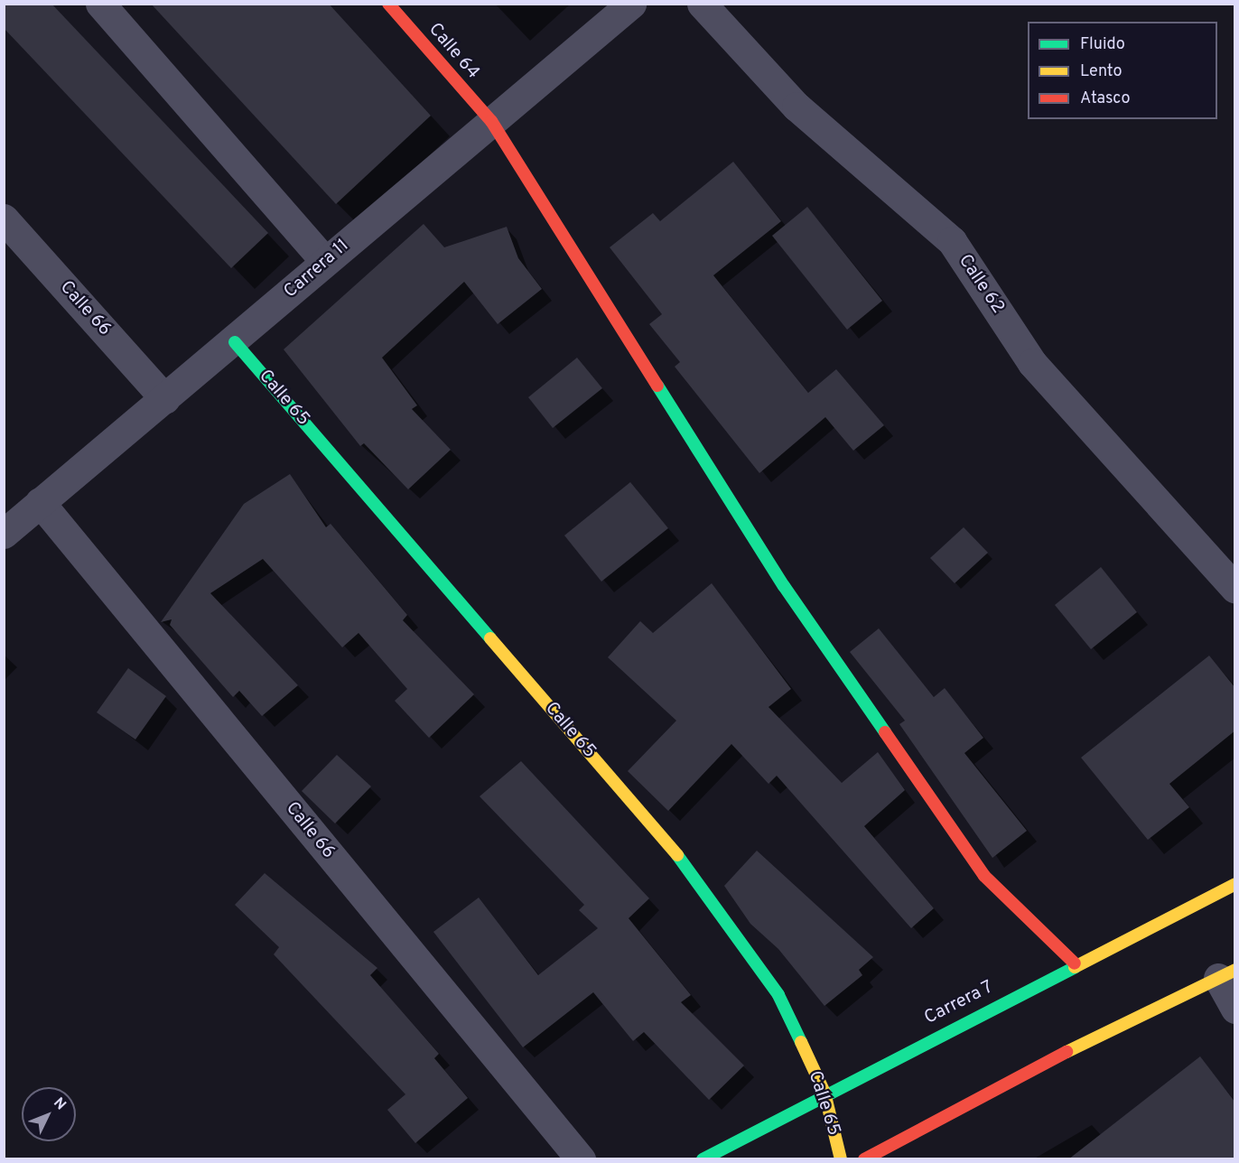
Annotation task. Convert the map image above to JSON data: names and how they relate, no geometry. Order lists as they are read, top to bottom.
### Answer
{
  "streets": {
    "street": [
      "Calle 64",
      "Carrera 11",
      "Calle 62",
      "Calle 66",
      "Calle 65",
      "Carrera 7"
    ]
  },
  "crossings": [
    ["Calle 64", "Carrera 11"],
    ["Calle 64", "Carrera 7"],
    ["Carrera 11", "Calle 66"],
    ["Carrera 11", "Calle 65"],
    ["Calle 65", "Carrera 7"]
  ],
  "legend": ["Fluido", "Lento", "Atasco"],
  "north": "top right"
}
